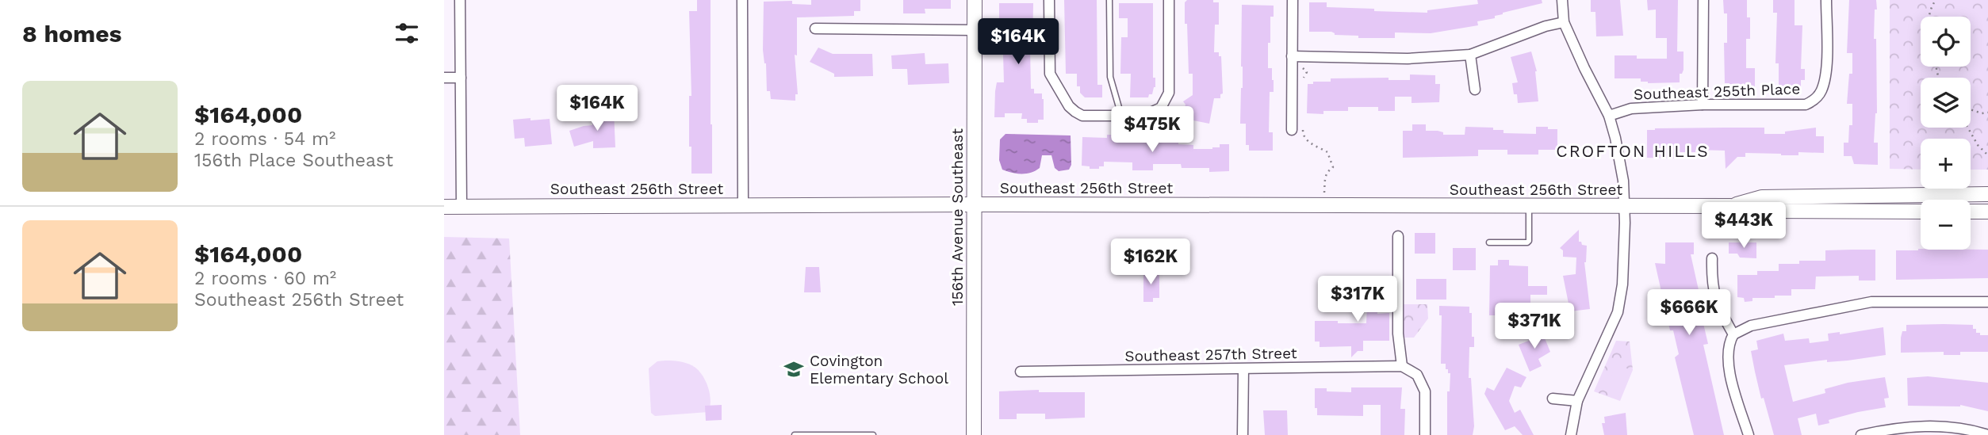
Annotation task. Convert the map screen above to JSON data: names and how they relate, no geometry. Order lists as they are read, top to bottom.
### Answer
{
  "streets": {
    "main road": ["Southeast 256th Street", "156th Avenue Southeast"],
    "street": ["Southeast 255th Place", "Southeast 257th Street"]
  },
  "crossings": [
    ["Southeast 256th Street", "156th Avenue Southeast"]
  ],
  "districts": ["CROFTON HILLS"],
  "places": {
    "school or university": ["Covington Elementary School"]
  },
  "page": {
    "heading": "8 homes",
    "map_buttons": ["+", "−"],
    "price": [
      "$164K",
      "$164K",
      "$475K",
      "$443K",
      "$162K",
      "$317K",
      "$666K",
      "$371K"
    ],
    "list": [
      {
        "name": "$164,000",
        "note": "2 rooms · 54 m² · 156th Place Southeast"
      },
      {
        "name": "$164,000",
        "note": "2 rooms · 60 m² · Southeast 256th Street"
      }
    ]
  }
}
